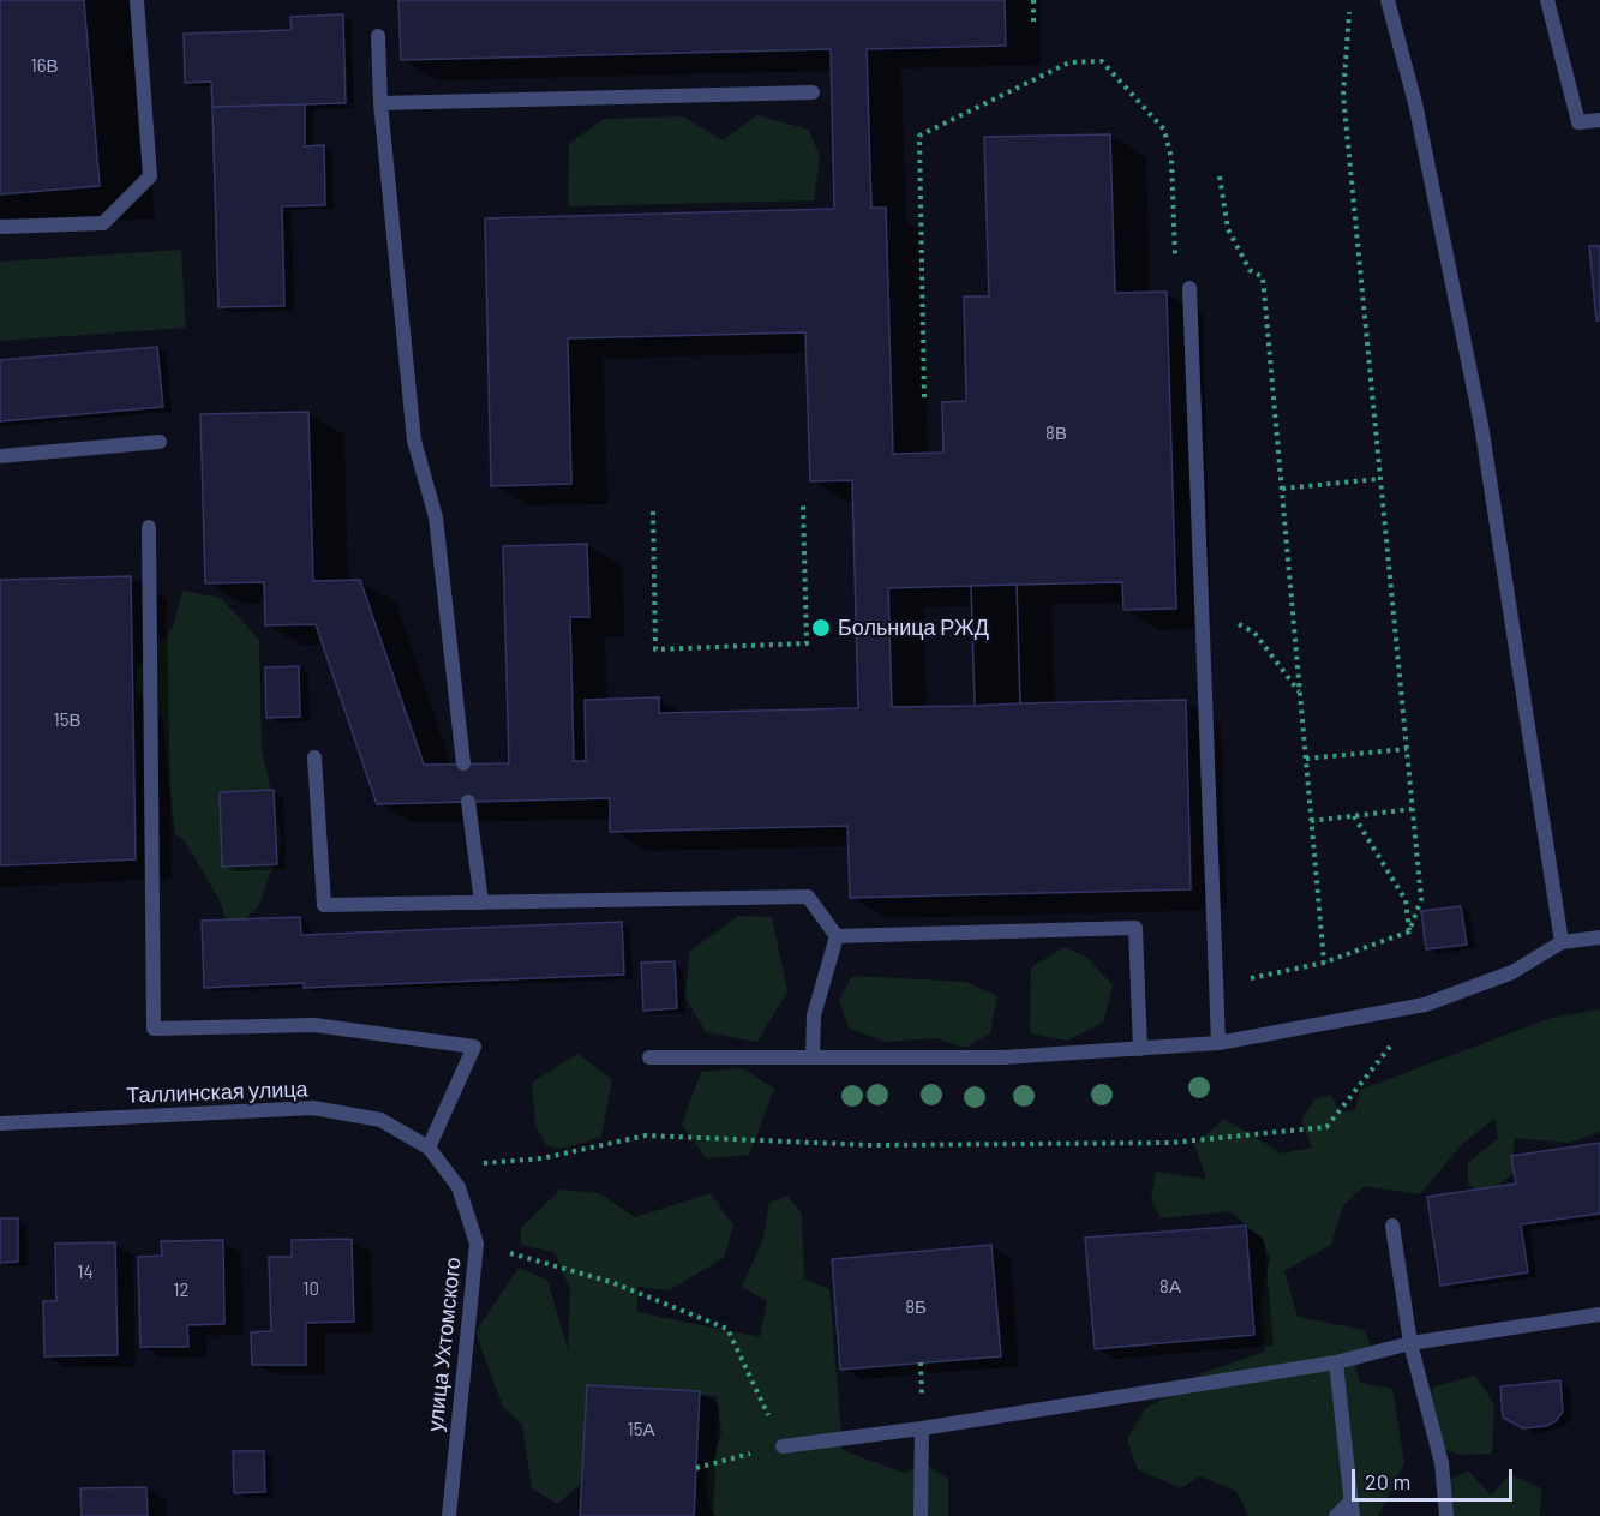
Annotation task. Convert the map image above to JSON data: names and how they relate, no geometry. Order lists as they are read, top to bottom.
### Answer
{
  "streets": {
    "street": ["Таллинская улица", "улица Ухтомского"]
  },
  "crossings": [
    ["Таллинская улица", "улица Ухтомского"]
  ],
  "places": ["Больница РЖД"],
  "house_numbers": [
    "16В",
    "8В",
    "15В",
    "14",
    "8А",
    "10",
    "12",
    "8Б",
    "15А"
  ],
  "scale_bar": "20 m"
}
